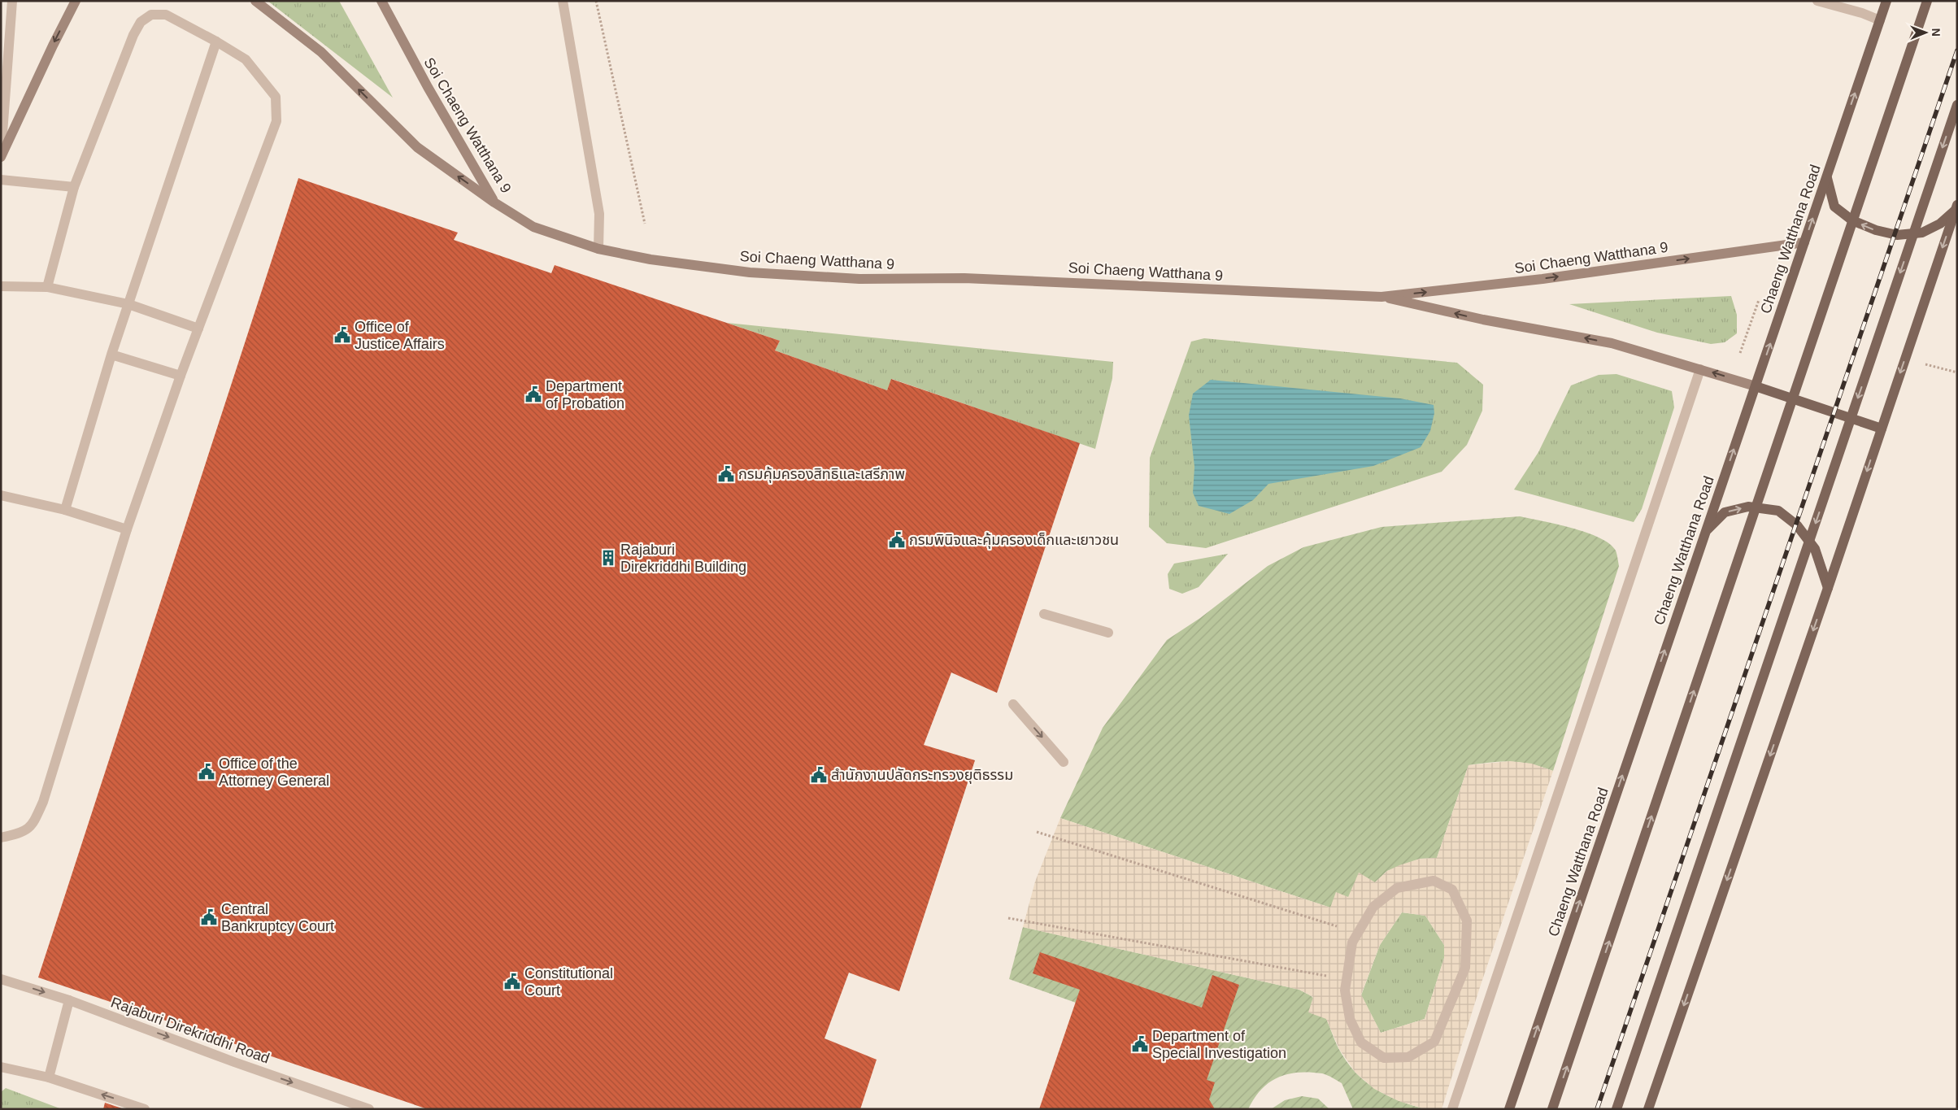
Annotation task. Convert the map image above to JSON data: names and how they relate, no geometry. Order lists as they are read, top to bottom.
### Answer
{
  "streets": {
    "main road": ["Chaeng Watthana Road"],
    "street": ["Soi Chaeng Watthana 9", "Rajaburi Direkriddhi Road"]
  },
  "crossings": [
    ["Soi Chaeng Watthana 9", "Chaeng Watthana Road"]
  ],
  "places": {
    "public building": [
      "Office of Justice Affairs",
      "Department of Probation",
      "กรมคุ้มครองสิทธิและเสรีภาพ",
      "กรมพินิจและคุ้มครองเด็กและเยาวชน",
      "Office of the Attorney General",
      "สำนักงานปลัดกระทรวงยุติธรรม",
      "Central Bankruptcy Court",
      "Constitutional Court",
      "Department of Special Investigation"
    ],
    "building": ["Rajaburi Direkriddhi Building"]
  },
  "north": "right"
}
